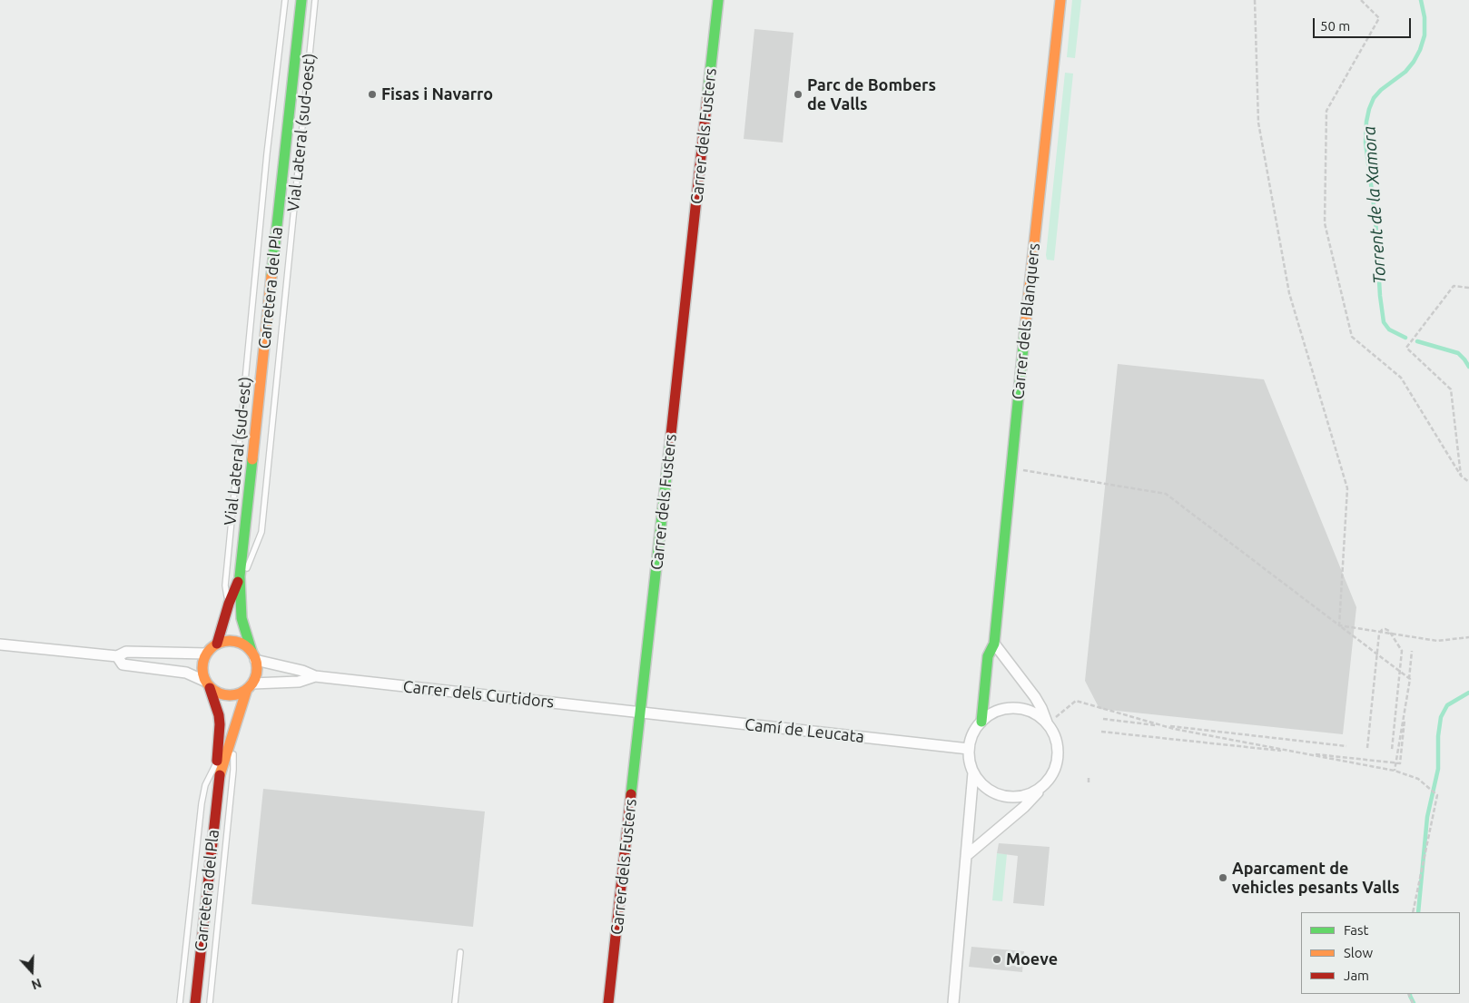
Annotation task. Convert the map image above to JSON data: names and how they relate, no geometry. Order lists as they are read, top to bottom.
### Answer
{
  "streets": {
    "street": [
      "Carrer dels Fusters",
      "Carretera del Pla",
      "Carrer dels Blanquers",
      "Carrer dels Curtidors",
      "Camí de Leucata"
    ],
    "lane": ["Vial Lateral (sud-oest)", "Vial Lateral (sud-est)"]
  },
  "crossings": [
    ["Carrer dels Fusters", "Carrer dels Curtidors"],
    ["Carrer dels Fusters", "Camí de Leucata"],
    ["Carrer dels Blanquers", "Camí de Leucata"],
    ["Carrer dels Curtidors", "Camí de Leucata"]
  ],
  "water": ["Torrent de la Xamora"],
  "places": [
    "Fisas i Navarro",
    "Parc de Bombers de Valls",
    "Aparcament de vehicles pesants Valls",
    "Moeve"
  ],
  "legend": ["Fast", "Slow", "Jam"],
  "scale_bar": "50 m",
  "north": "bottom"
}
